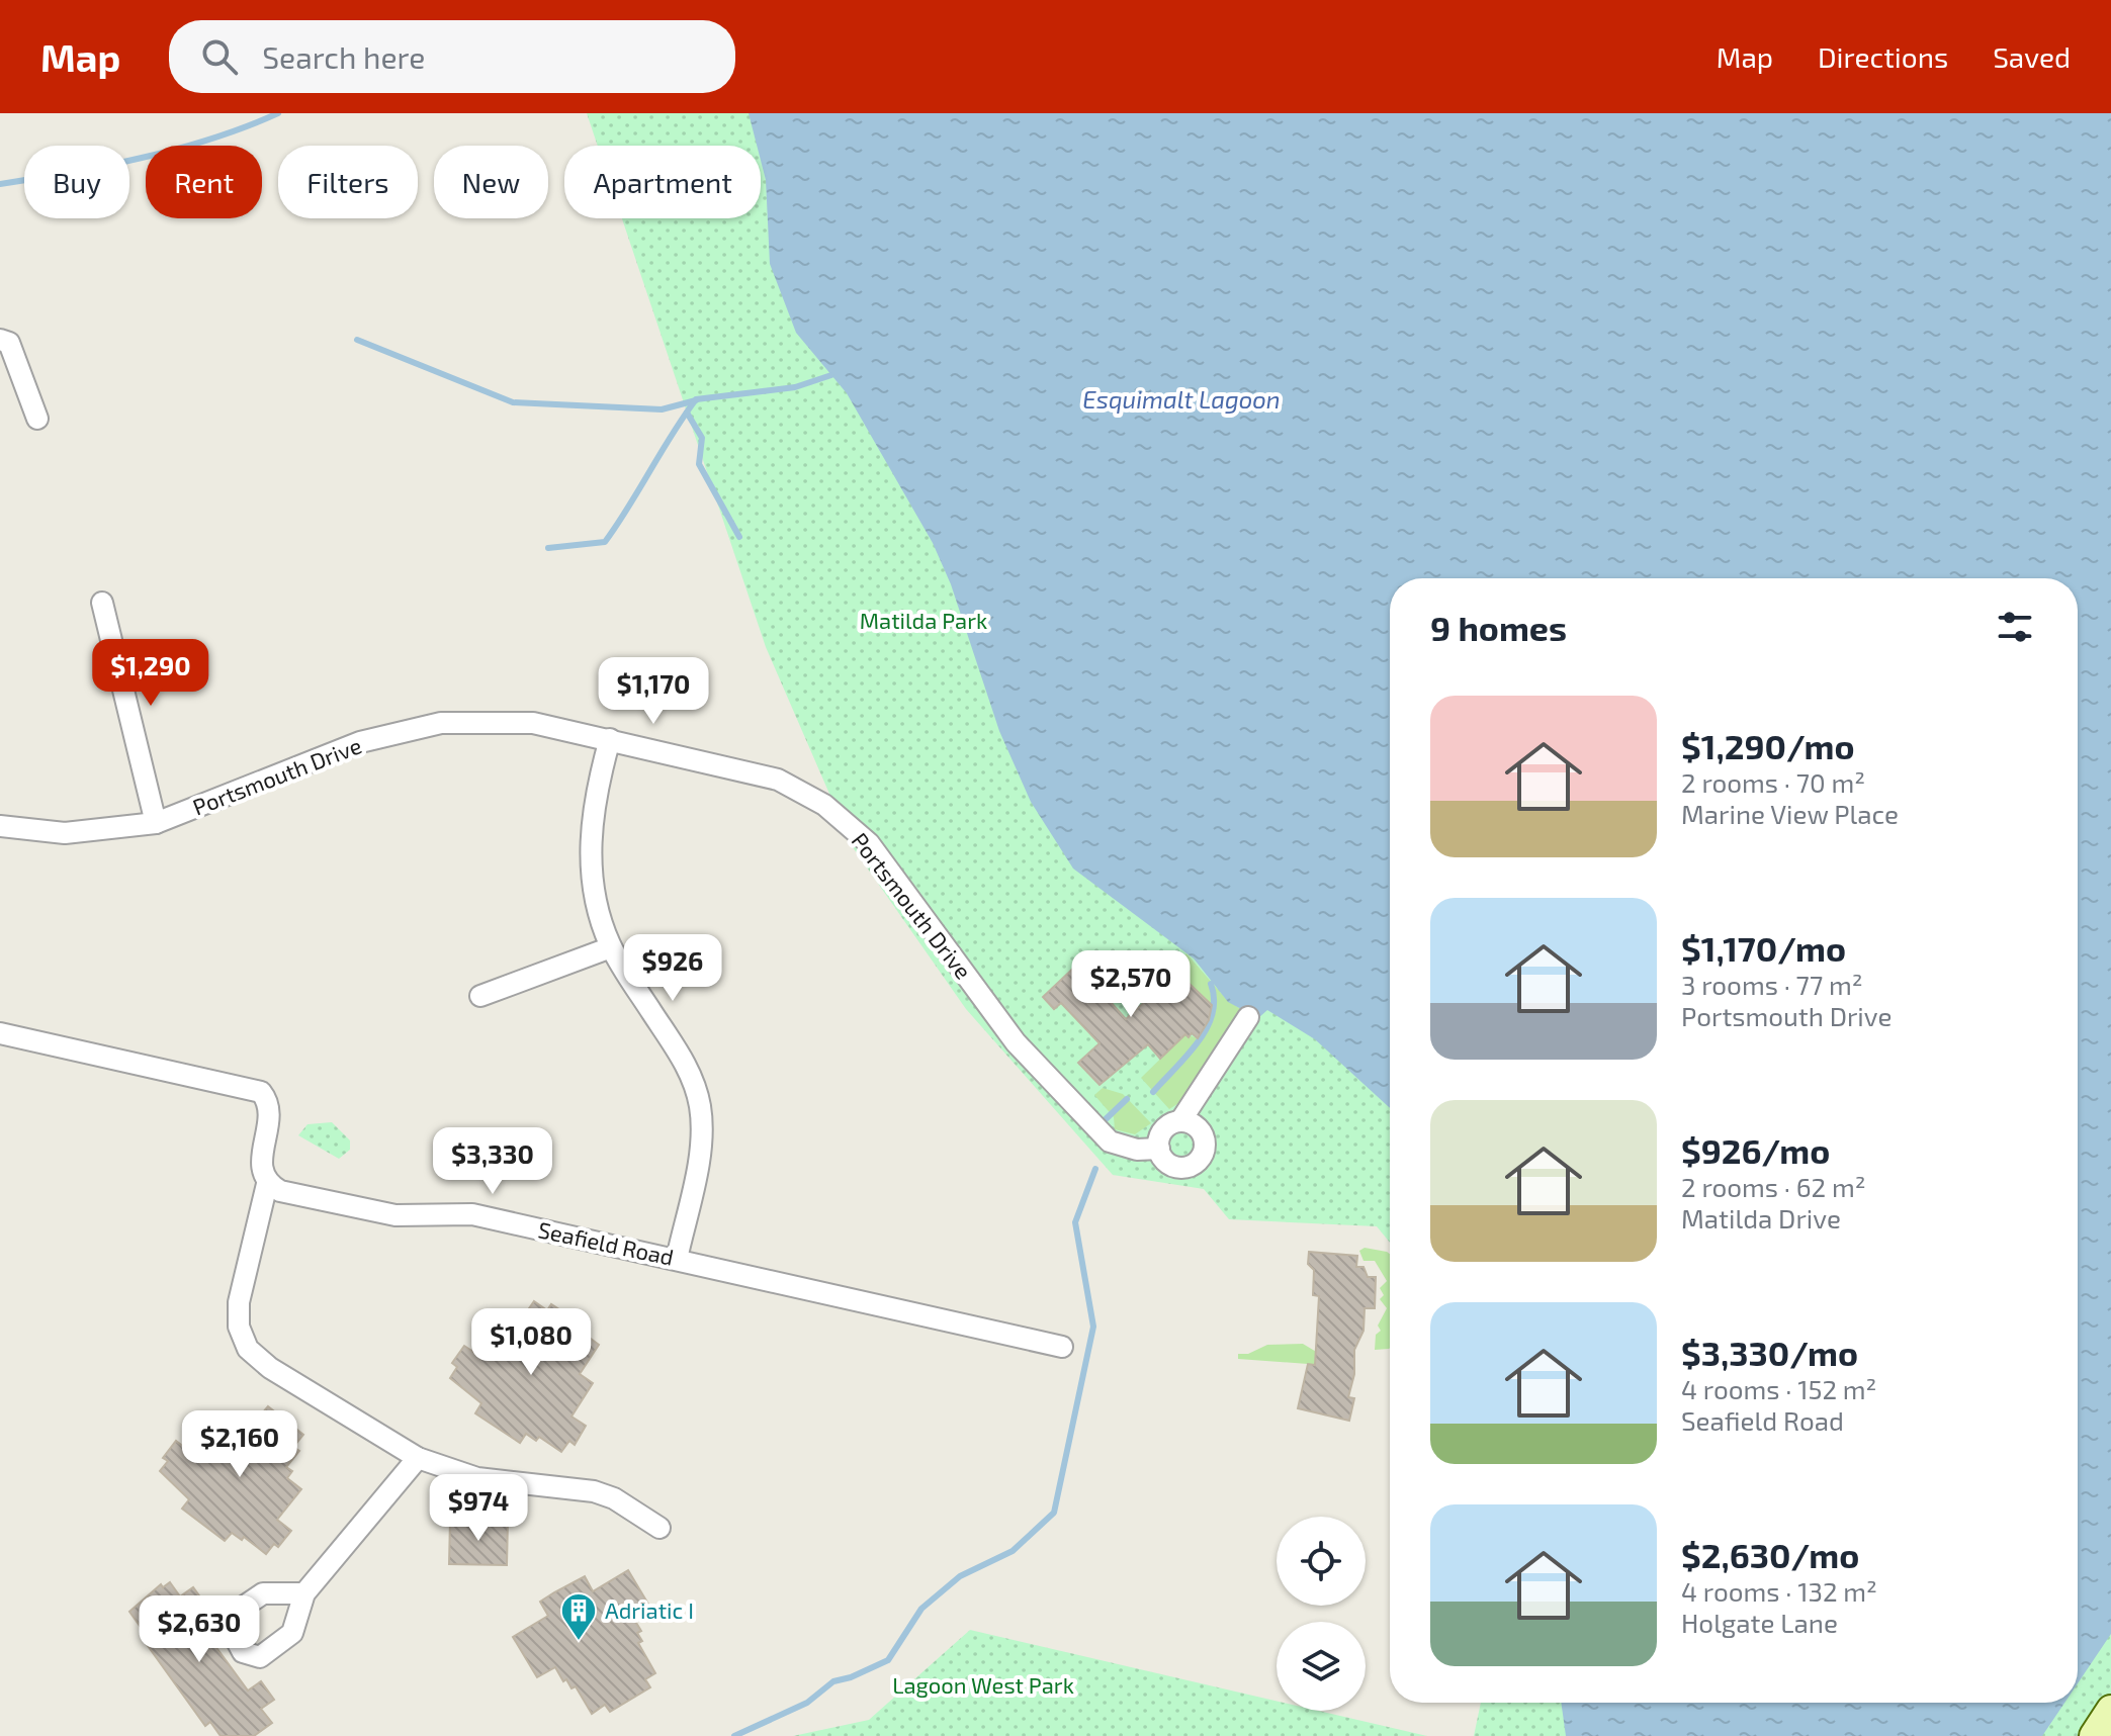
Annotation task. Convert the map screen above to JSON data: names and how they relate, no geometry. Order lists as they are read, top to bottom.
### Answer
{
  "streets": {
    "street": ["Portsmouth Drive", "Seafield Road"]
  },
  "water": ["Esquimalt Lagoon"],
  "parks": ["Matilda Park", "Lagoon West Park"],
  "places": {
    "building": ["Adriatic I"]
  },
  "page": {
    "header": "Map",
    "search": "Search here",
    "nav": ["Map", "Directions", "Saved"],
    "chip": [
      "Buy",
      "Rent",
      "Filters",
      "New",
      "Apartment"
    ],
    "heading": "9 homes",
    "price": [
      "$1,290",
      "$1,170",
      "$926",
      "$2,570",
      "$3,330",
      "$1,080",
      "$2,160",
      "$974",
      "$2,630"
    ],
    "list": [
      {
        "name": "$1,290/mo",
        "note": "2 rooms · 70 m² · Marine View Place"
      },
      {
        "name": "$1,170/mo",
        "note": "3 rooms · 77 m² · Portsmouth Drive"
      },
      {
        "name": "$926/mo",
        "note": "2 rooms · 62 m² · Matilda Drive"
      },
      {
        "name": "$3,330/mo",
        "note": "4 rooms · 152 m² · Seafield Road"
      },
      {
        "name": "$2,630/mo",
        "note": "4 rooms · 132 m² · Holgate Lane"
      }
    ]
  }
}
